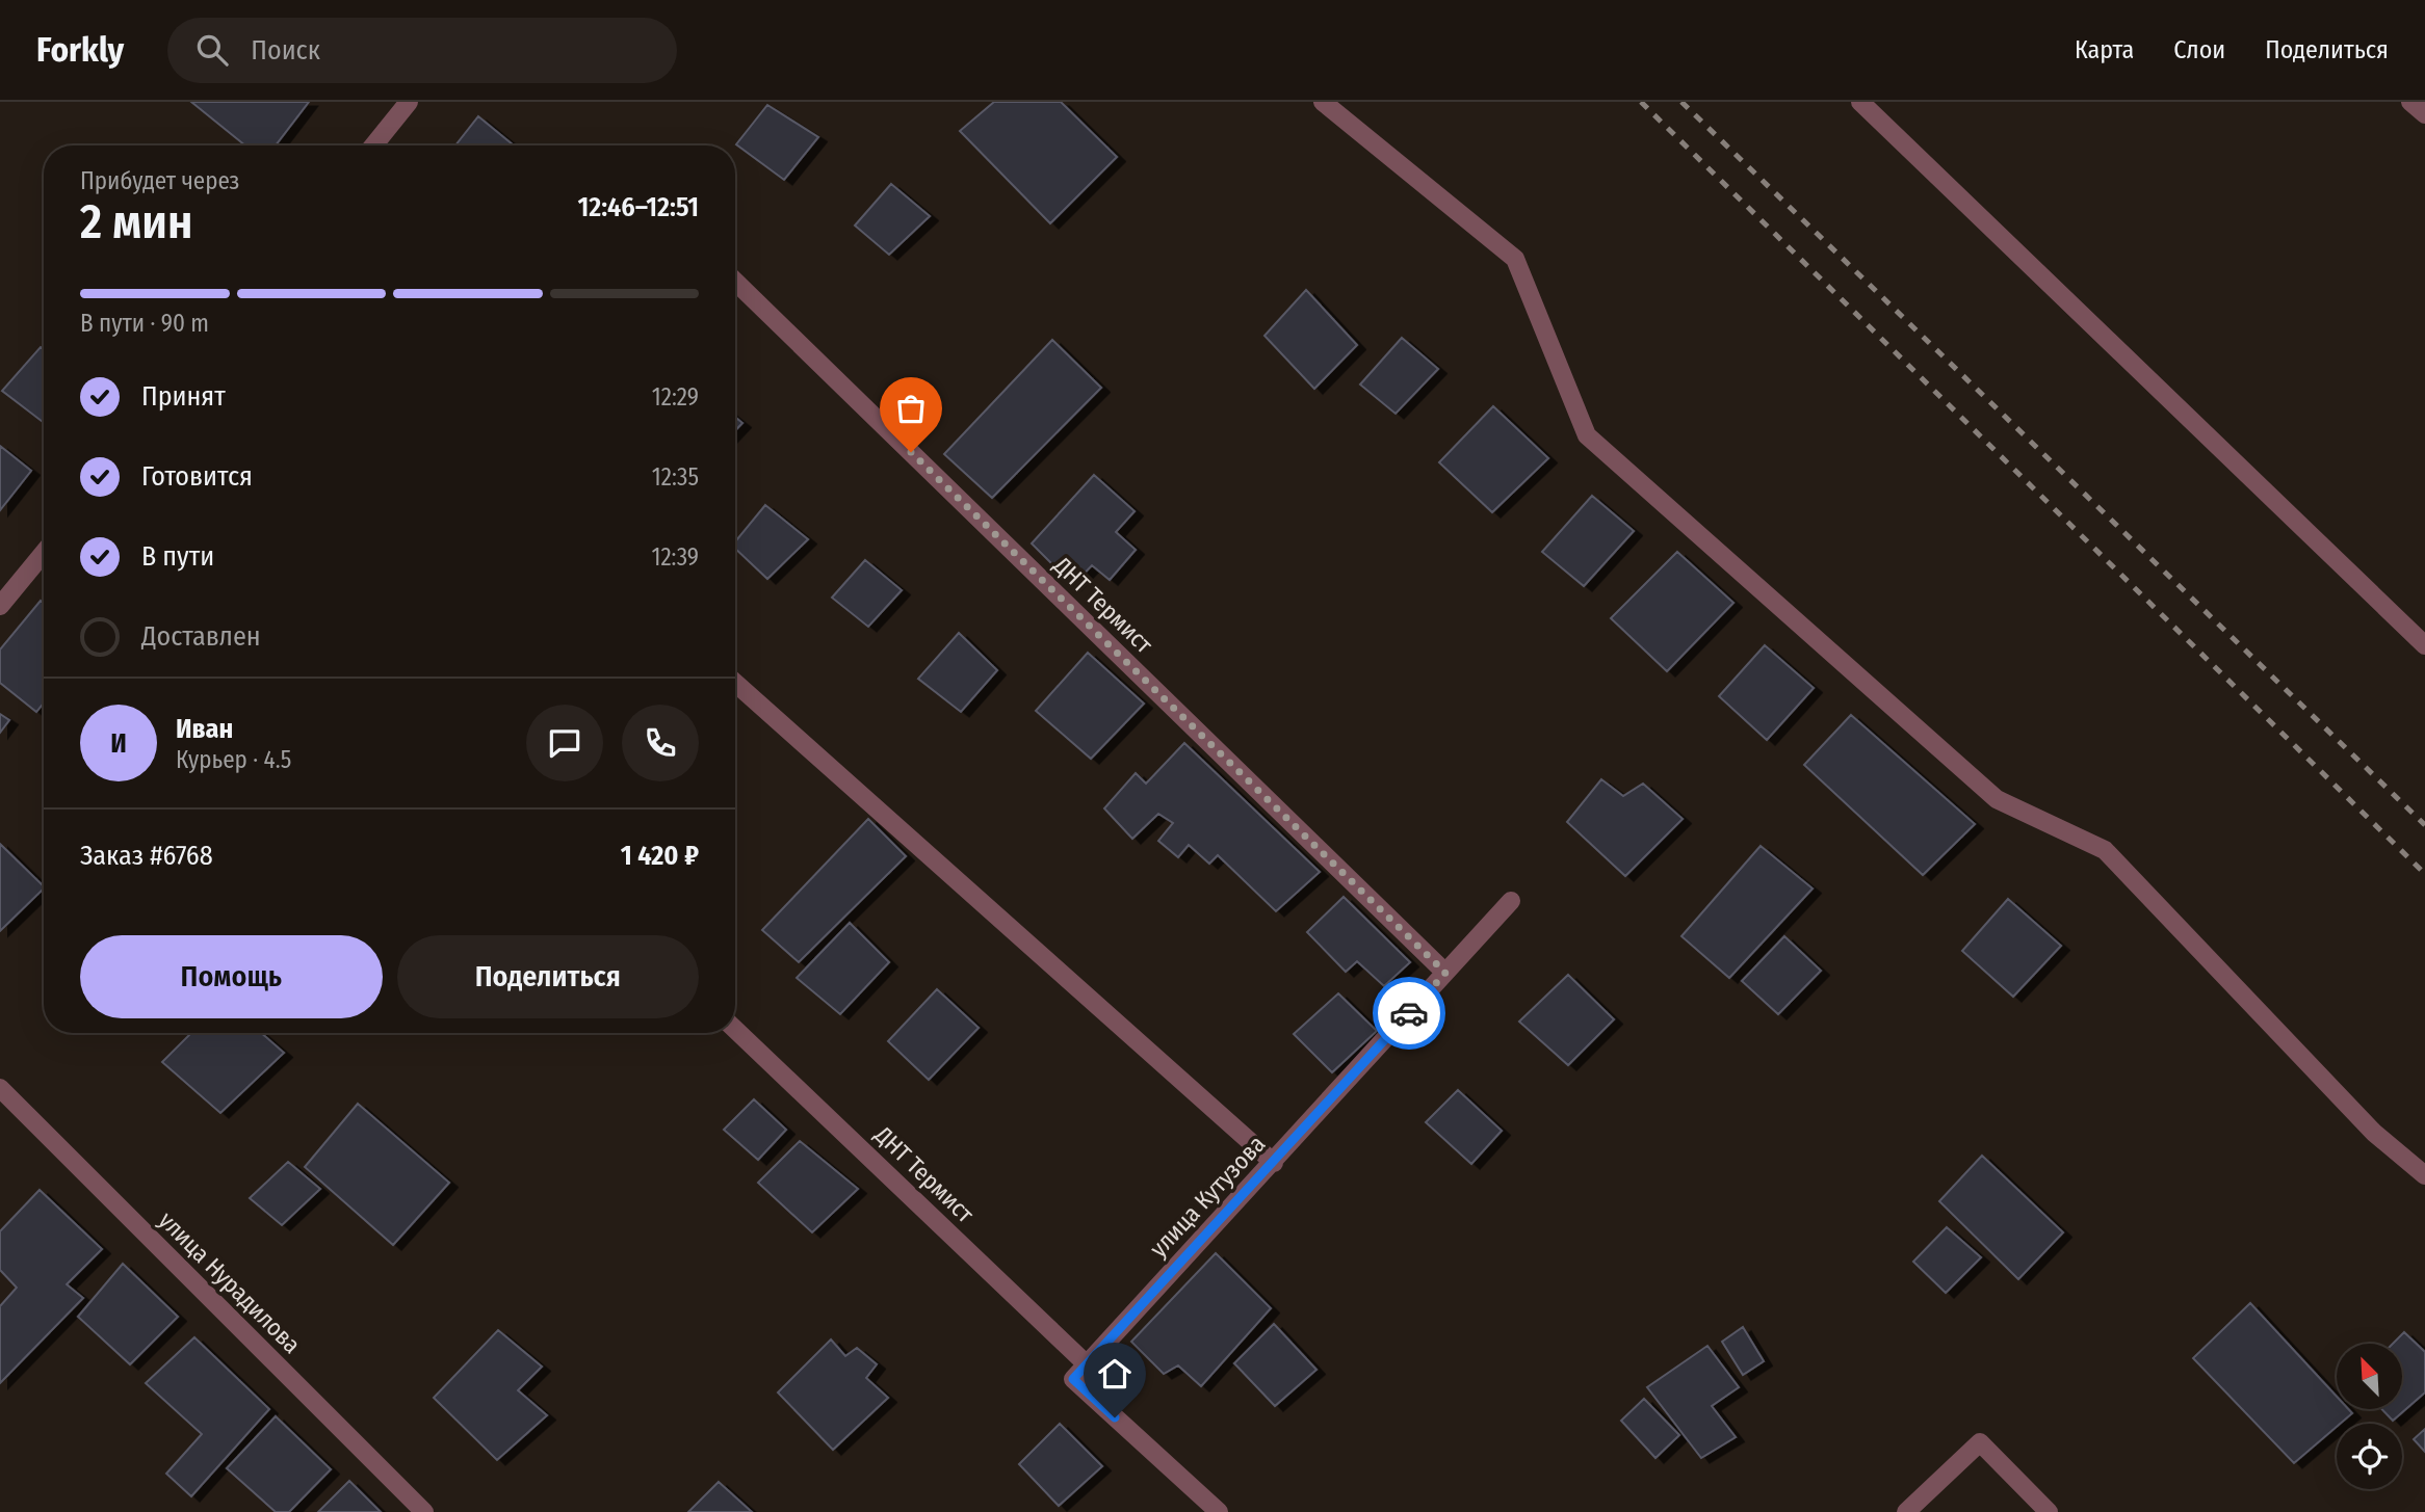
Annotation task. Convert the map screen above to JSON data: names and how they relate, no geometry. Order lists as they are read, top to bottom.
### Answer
{
  "streets": {
    "street": ["ДНТ Термист", "улица Кутузова", "улица Нурадилова"]
  },
  "crossings": [
    ["ДНТ Термист", "улица Кутузова"]
  ],
  "north": "top left",
  "page": {
    "header": "Forkly",
    "search": "Поиск",
    "nav": ["Карта", "Слои", "Поделиться"],
    "heading": ["2 мин", "Прибудет через", "12:46–12:51"],
    "panel": [
      "Иван",
      "Курьер · 4.5",
      "Заказ #6768",
      "1 420 ₽"
    ],
    "bar": "В пути · 90 m",
    "list": [
      ["Принят", "12:29"],
      ["Готовится", "12:35"],
      ["В пути", "12:39"],
      "Доставлен"
    ],
    "round": "И",
    "buttons": ["Помощь", "Поделиться"]
  }
}
